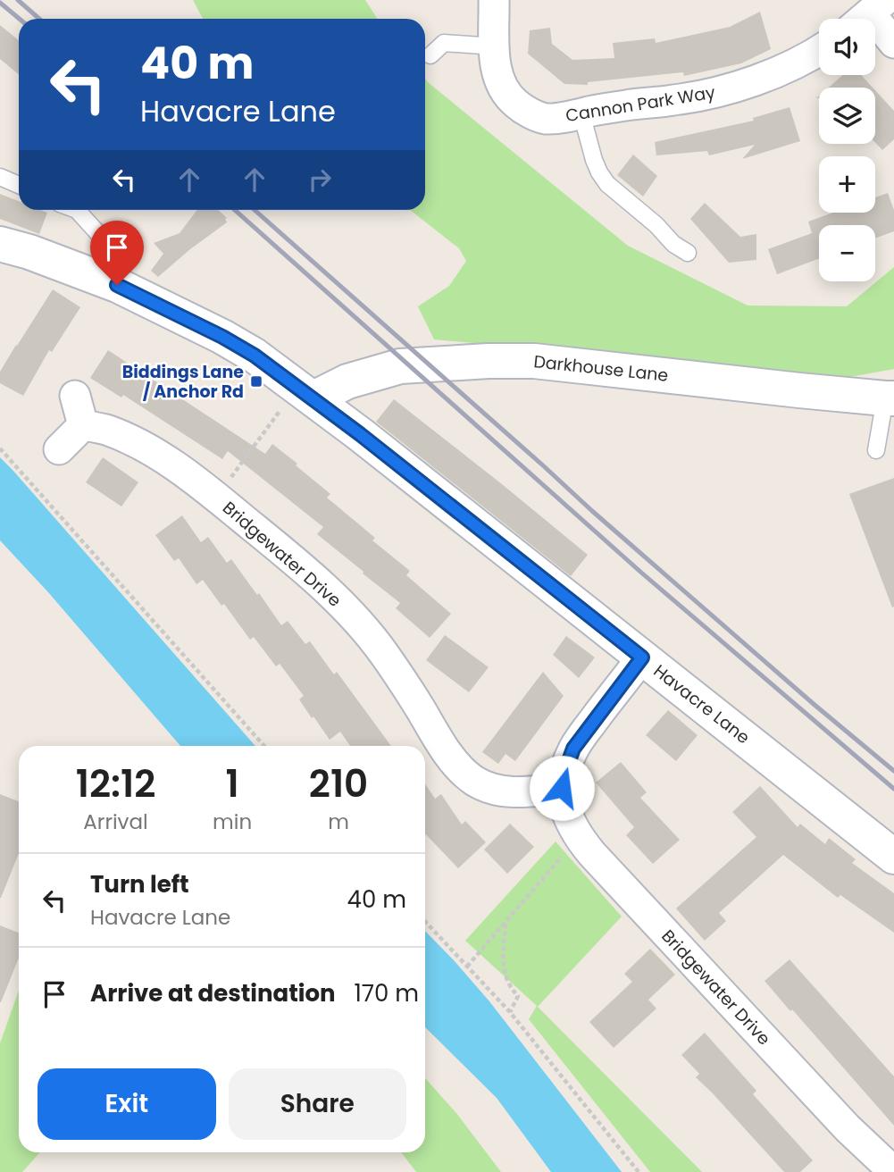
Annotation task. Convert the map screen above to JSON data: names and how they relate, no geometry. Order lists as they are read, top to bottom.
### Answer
{
  "streets": {
    "street": [
      "Cannon Park Way",
      "Darkhouse Lane",
      "Bridgewater Drive",
      "Havacre Lane"
    ]
  },
  "crossings": [
    ["Darkhouse Lane", "Havacre Lane"],
    ["Bridgewater Drive", "Havacre Lane"]
  ],
  "places": {
    "transit": ["Biddings Lane / Anchor Rd"]
  },
  "page": {
    "map_buttons": ["+", "−"],
    "turn": ["40 m", "Havacre Lane"],
    "eta": [
      "12:12",
      "Arrival",
      "1",
      "min",
      "210",
      "m"
    ],
    "list": [
      {
        "name": "Turn left",
        "note": "Havacre Lane",
        "value": "40 m"
      },
      {
        "name": "Arrive at destination",
        "value": "170 m"
      }
    ],
    "buttons": ["Exit", "Share"]
  }
}
